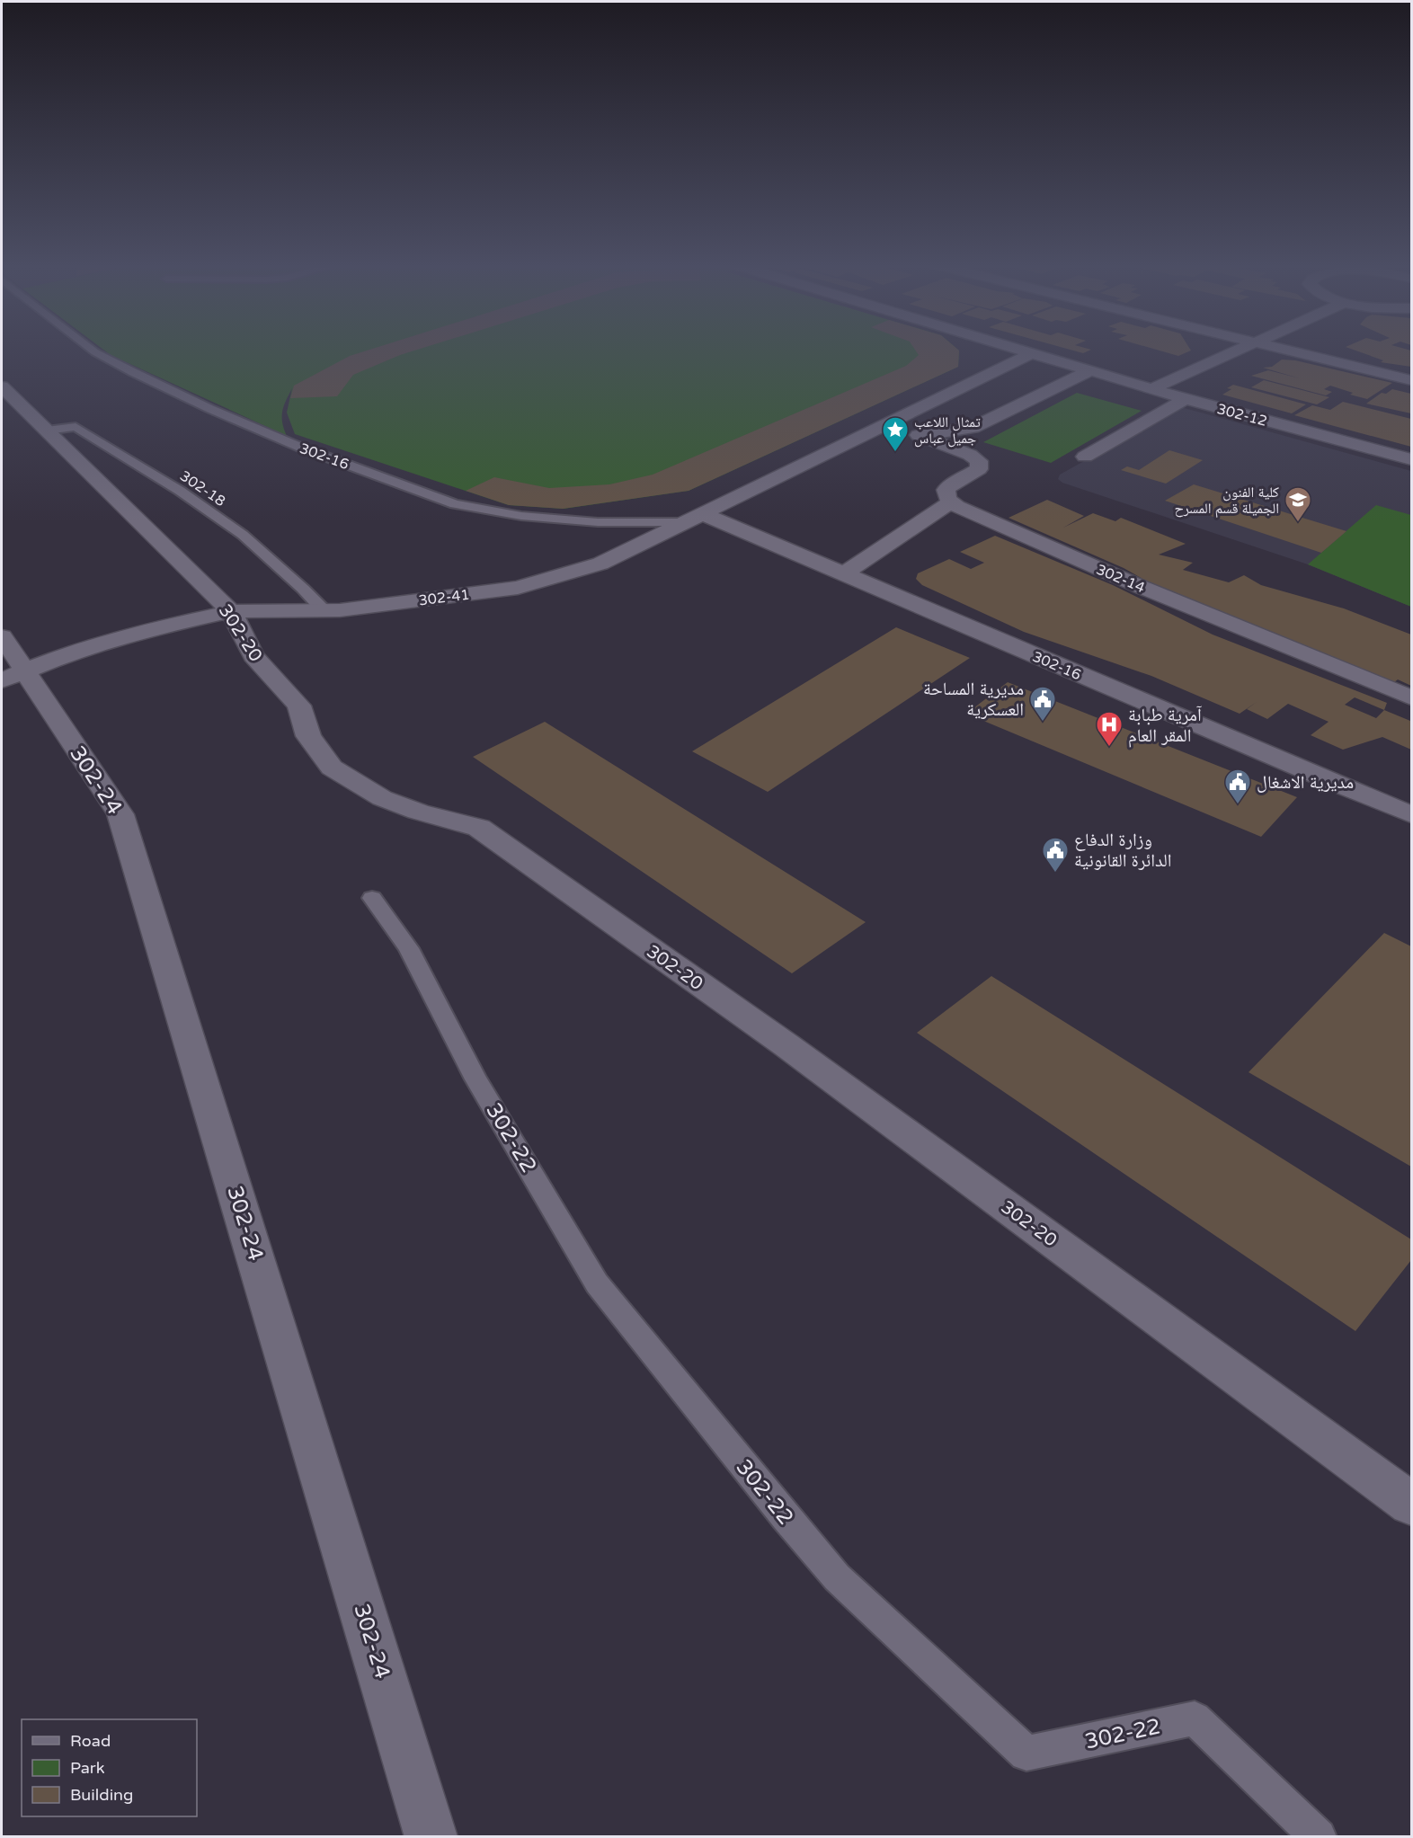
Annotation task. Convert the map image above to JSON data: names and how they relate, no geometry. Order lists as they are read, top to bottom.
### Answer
{
  "streets": {
    "street": [
      "302-12",
      "302-16",
      "302-14",
      "302-41",
      "302-20",
      "302-24"
    ],
    "lane": ["302-18", "302-22"]
  },
  "crossings": [
    ["302-12", "302-41"],
    ["302-16", "302-41"],
    ["302-18", "302-41"],
    ["302-18", "302-20"],
    ["302-41", "302-20"],
    ["302-41", "302-24"]
  ],
  "places": {
    "place": ["تمثال اللاعب جميل عباس"],
    "school or university": ["كلية الفنون الجميلة قسم المسرح"],
    "public building": ["مديرية المساحة العسكرية", "مديرية الاشغال", "وزارة الدفاع الدائرة القانونية"],
    "hospital": ["آمرية طبابة المقر العام"]
  },
  "legend": ["Road", "Park", "Building"]
}
